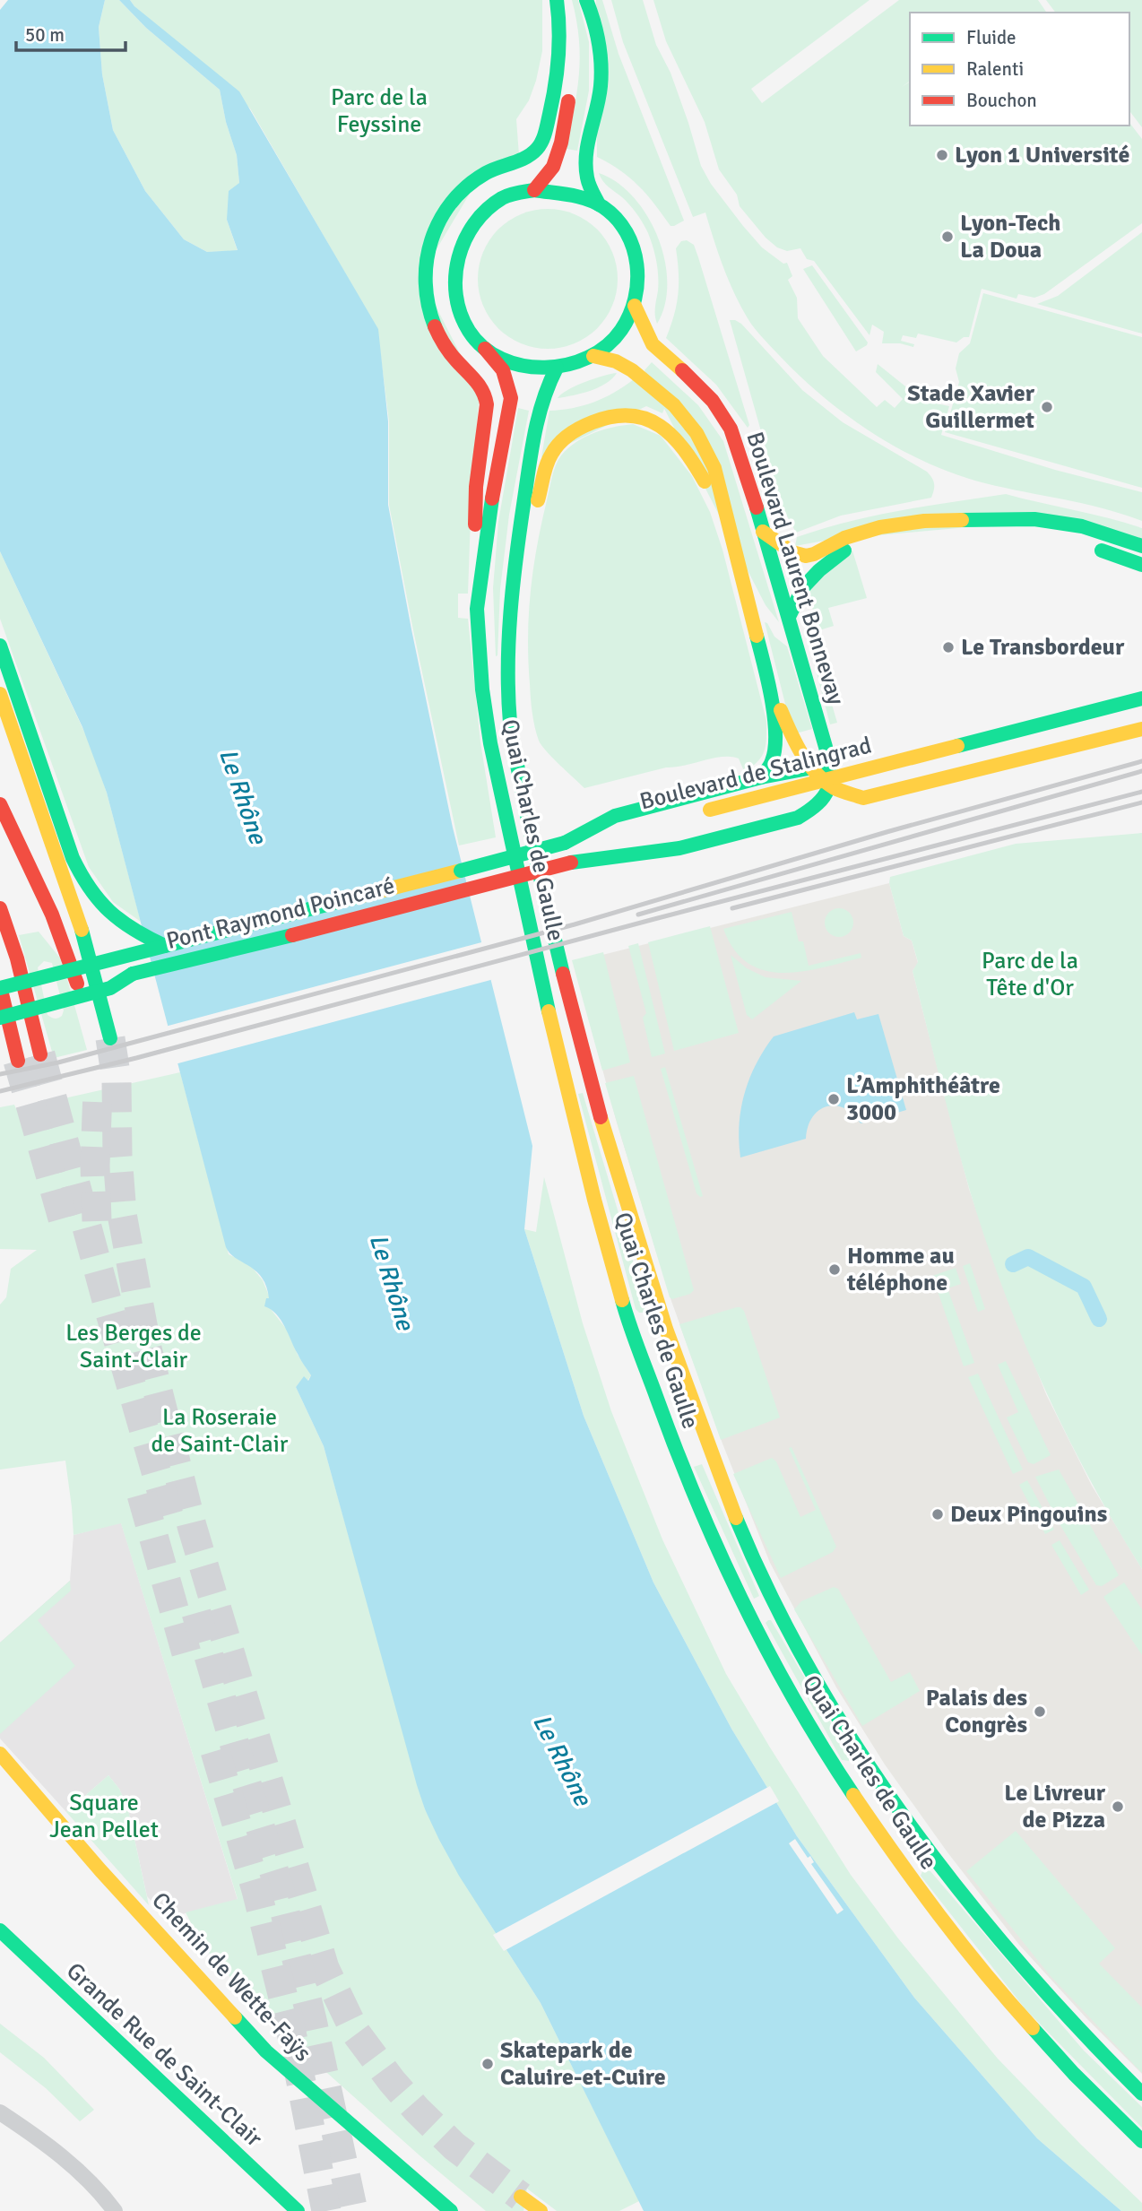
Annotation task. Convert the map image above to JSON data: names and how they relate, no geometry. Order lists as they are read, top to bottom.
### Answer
{
  "streets": {
    "main road": [
      "Boulevard Laurent Bonnevay",
      "Boulevard de Stalingrad",
      "Quai Charles de Gaulle",
      "Pont Raymond Poincaré",
      "Chemin de Wette-Faÿs",
      "Grande Rue de Saint-Clair"
    ]
  },
  "crossings": [
    ["Boulevard Laurent Bonnevay", "Quai Charles de Gaulle"],
    ["Boulevard de Stalingrad", "Pont Raymond Poincaré"]
  ],
  "water": ["Le Rhône"],
  "parks": [
    "Parc de la Feyssine",
    "Parc de la Tête d'Or",
    "Les Berges de Saint-Clair",
    "La Roseraie de Saint-Clair",
    "Square Jean Pellet"
  ],
  "places": [
    "Lyon 1 Université",
    "Lyon-Tech La Doua",
    "Stade Xavier Guillermet",
    "Le Transbordeur",
    "L’Amphithéâtre 3000",
    "Homme au téléphone",
    "Deux Pingouins",
    "Palais des Congrès",
    "Le Livreur de Pizza",
    "Skatepark de Caluire-et-Cuire"
  ],
  "legend": ["Fluide", "Ralenti", "Bouchon"],
  "scale_bar": "50 m"
}
